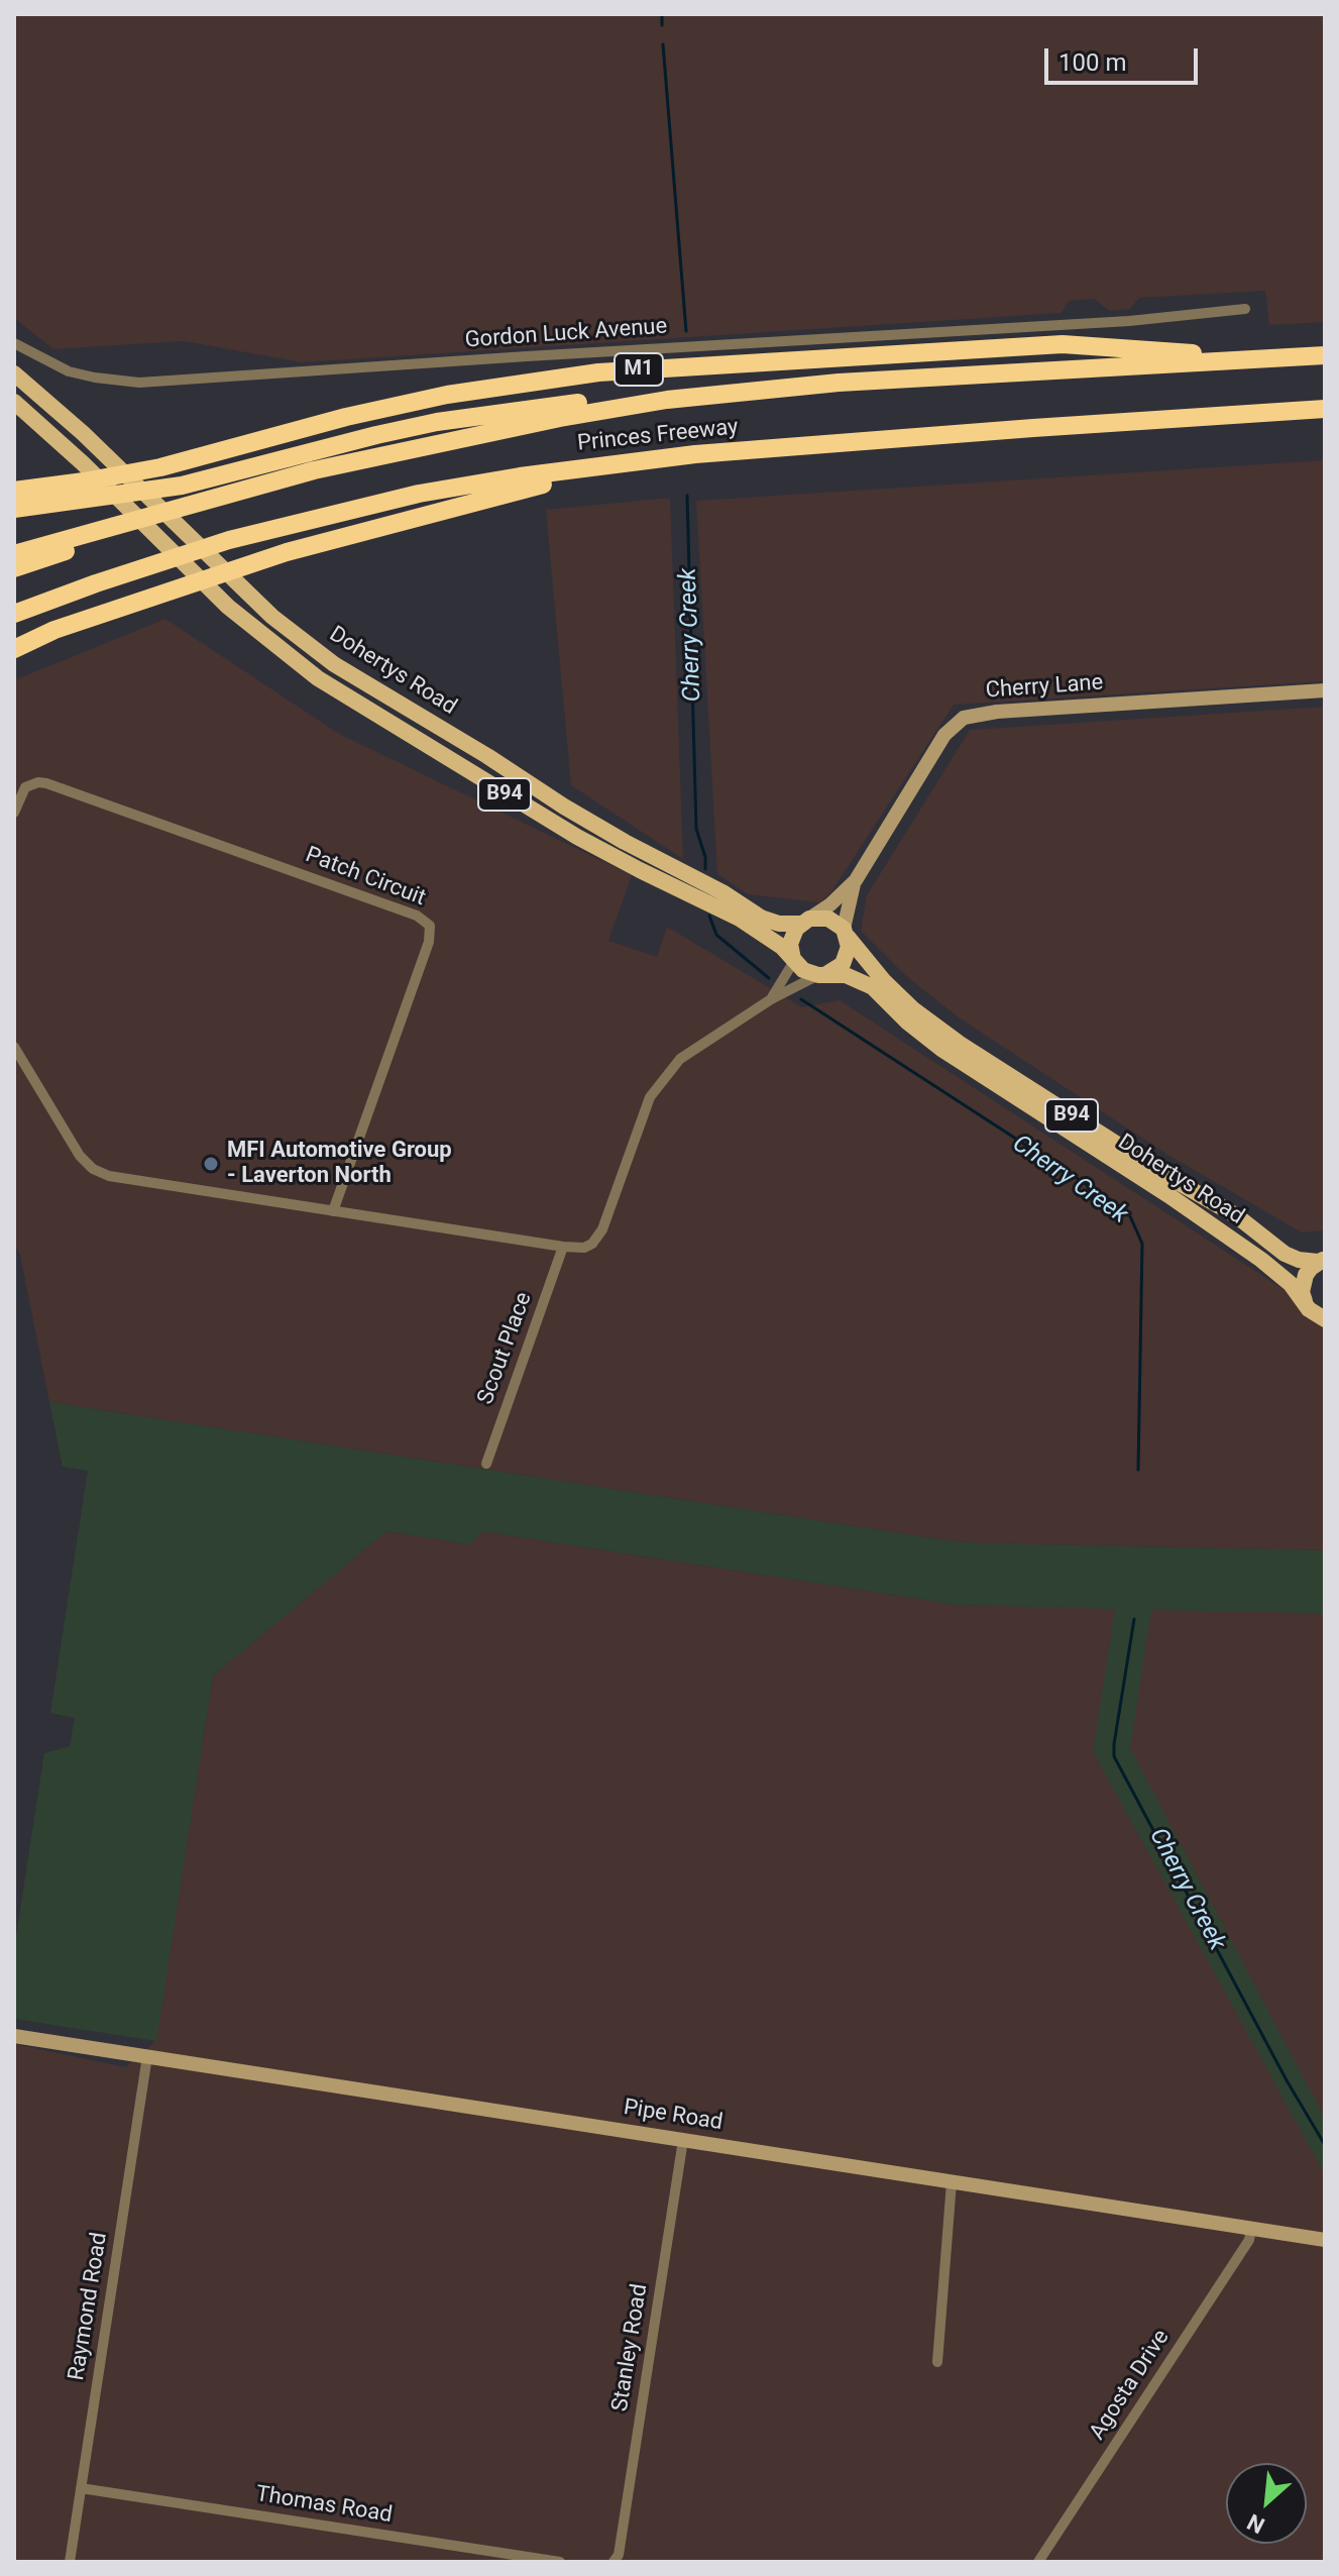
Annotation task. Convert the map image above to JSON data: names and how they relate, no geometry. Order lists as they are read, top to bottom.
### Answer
{
  "streets": {
    "highway": ["M1", "Princes Freeway"],
    "main road": ["Dohertys Road", "B94"],
    "street": [
      "Gordon Luck Avenue",
      "Cherry Lane",
      "Patch Circuit",
      "Scout Place",
      "Pipe Road",
      "Raymond Road",
      "Stanley Road",
      "Agosta Drive",
      "Thomas Road"
    ]
  },
  "crossings": [
    ["M1", "Princes Freeway"],
    ["Dohertys Road", "Cherry Lane"],
    ["Dohertys Road", "B94"],
    ["Cherry Lane", "B94"],
    ["Pipe Road", "Raymond Road"],
    ["Pipe Road", "Stanley Road"],
    ["Pipe Road", "Agosta Drive"],
    ["Raymond Road", "Thomas Road"]
  ],
  "water": ["Cherry Creek"],
  "places": ["MFI Automotive Group - Laverton North"],
  "scale_bar": "100 m",
  "north": "bottom left"
}
